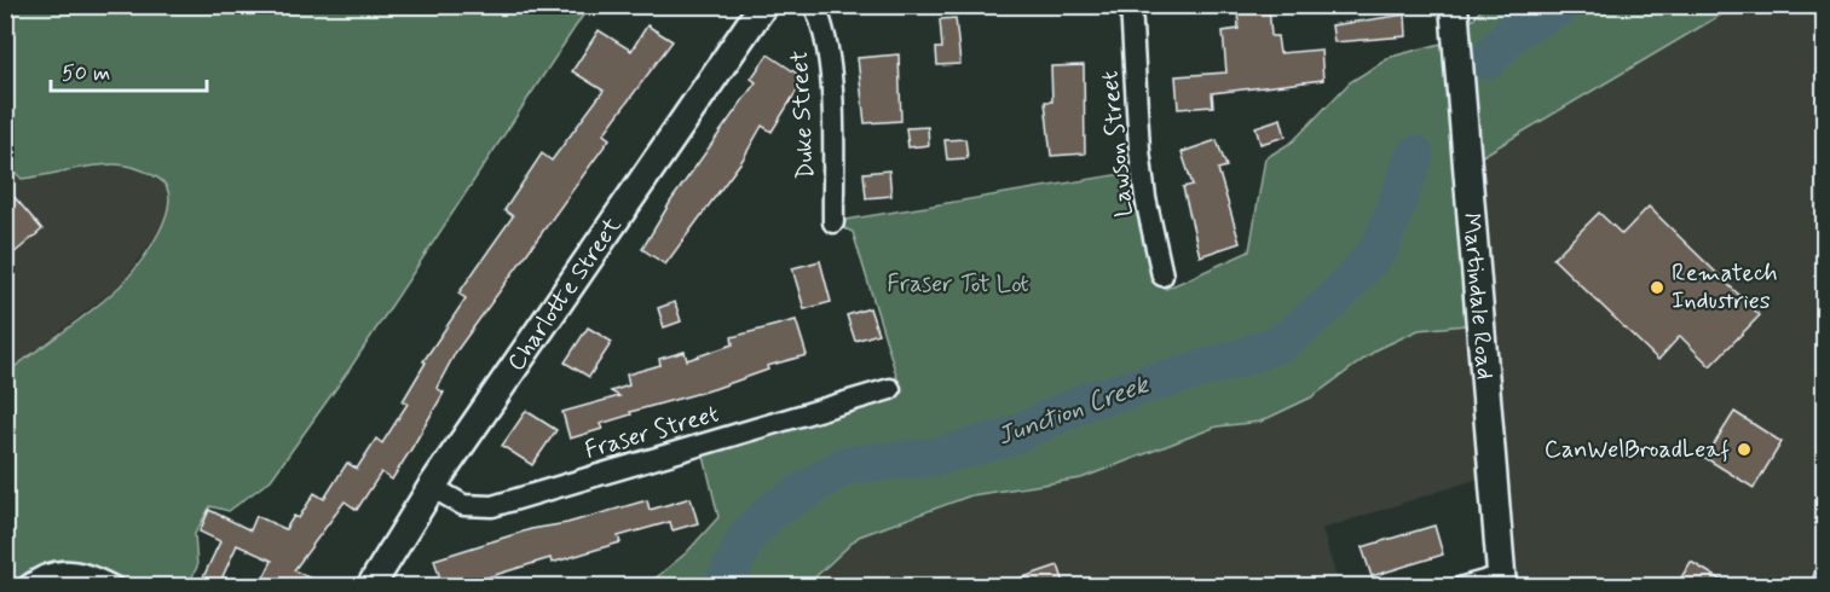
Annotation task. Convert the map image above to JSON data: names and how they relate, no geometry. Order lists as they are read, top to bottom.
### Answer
{
  "streets": {
    "street": [
      "Duke Street",
      "Lawson Street",
      "Charlotte Street",
      "Martindale Road",
      "Fraser Street"
    ]
  },
  "crossings": [
    ["Charlotte Street", "Fraser Street"]
  ],
  "water": ["Junction Creek"],
  "parks": ["Fraser Tot Lot"],
  "places": ["Rematech Industries", "CanWelBroadLeaf"],
  "scale_bar": "50 m"
}
